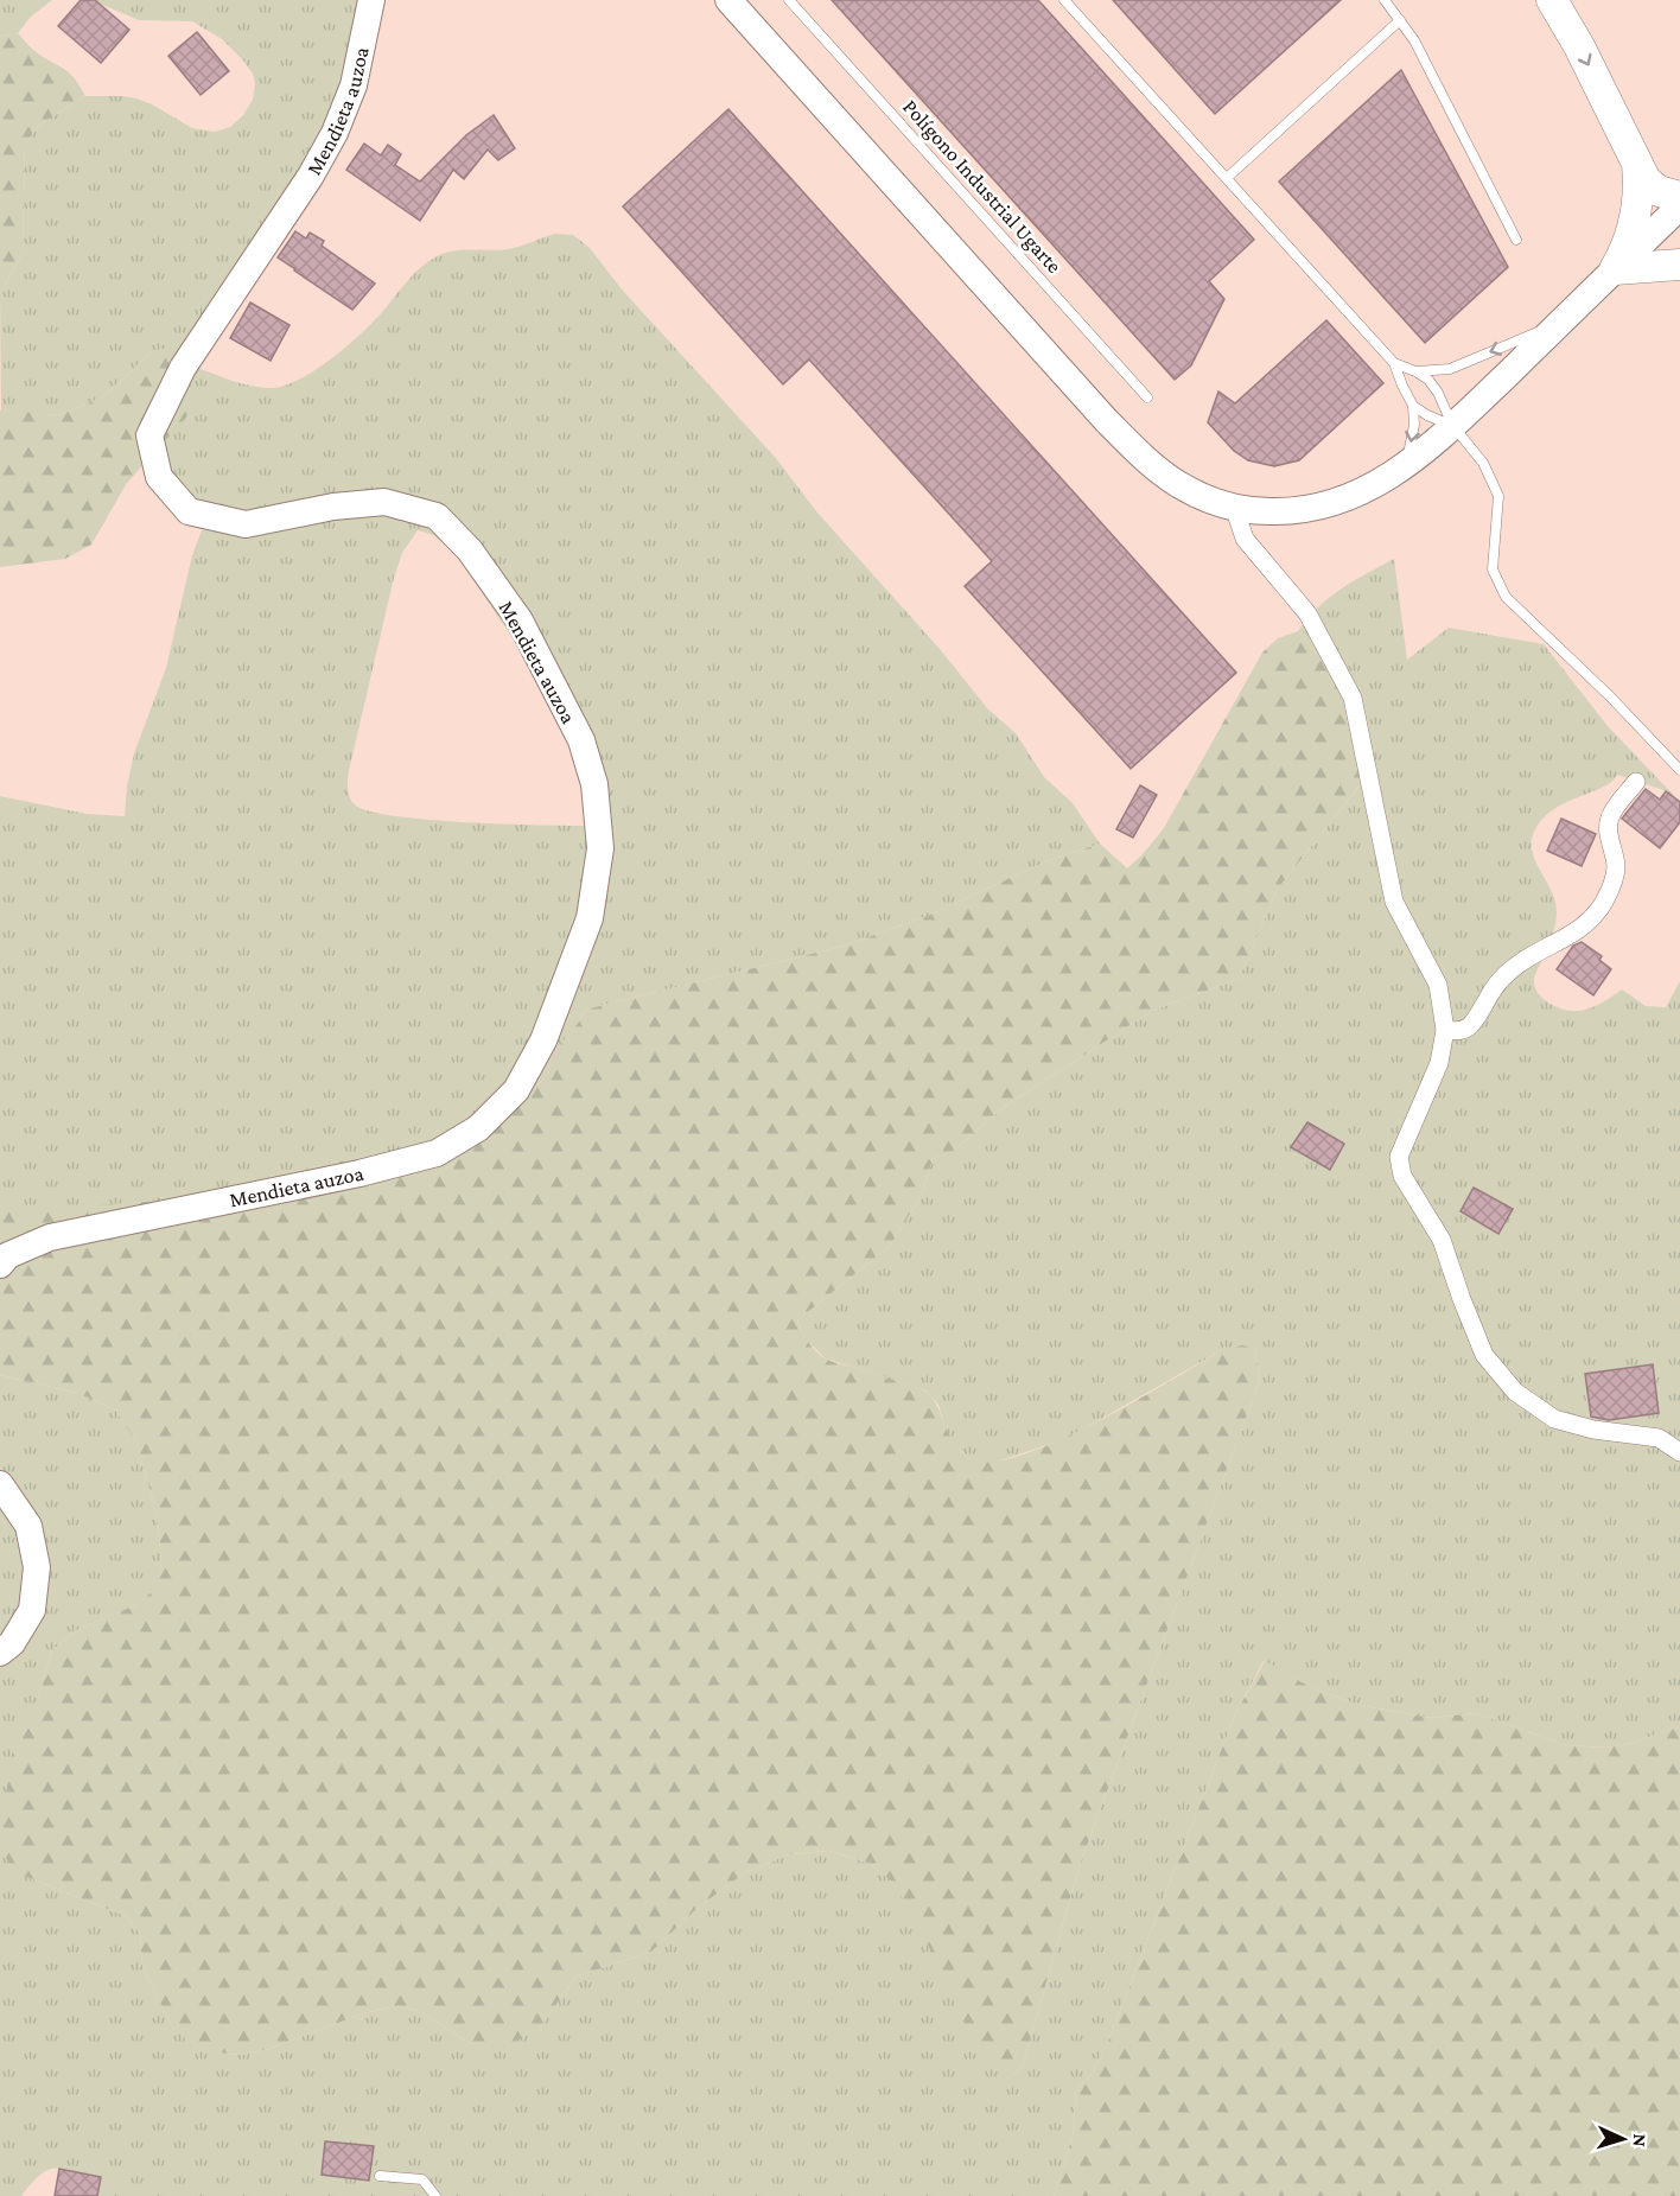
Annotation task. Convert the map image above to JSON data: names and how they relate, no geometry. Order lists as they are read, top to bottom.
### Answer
{
  "streets": {
    "street": ["Mendieta auzoa"],
    "lane": ["Polígono Industrial Ugarte"]
  },
  "north": "right"
}
